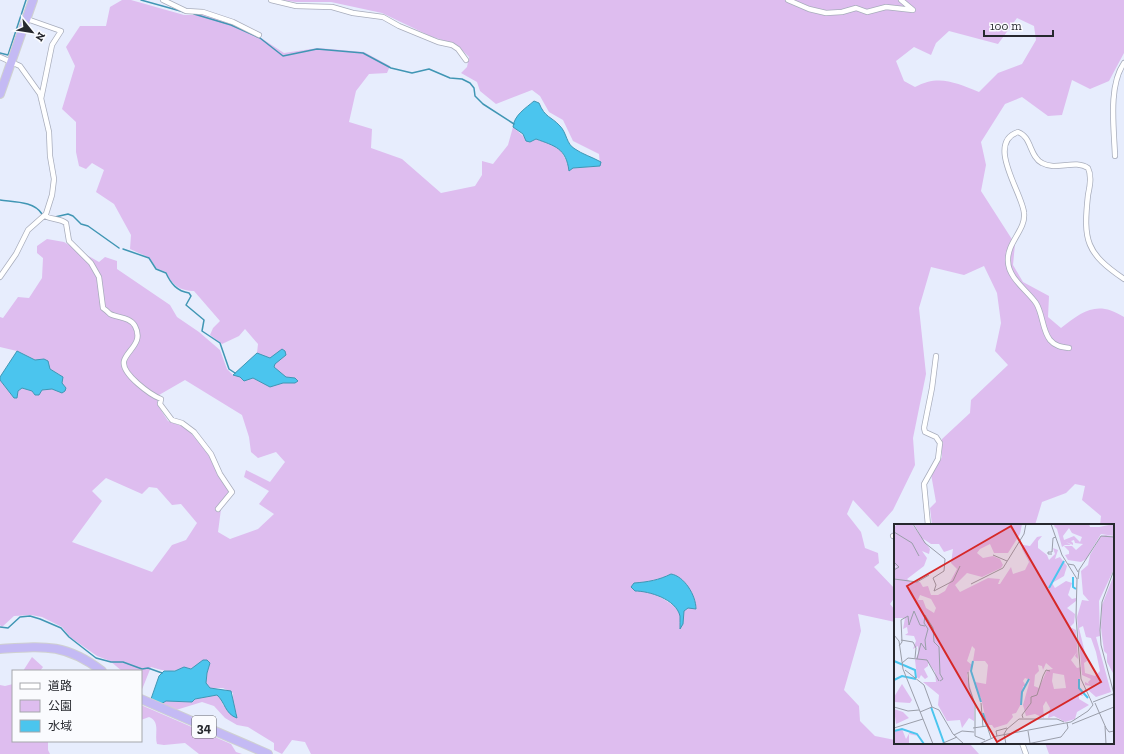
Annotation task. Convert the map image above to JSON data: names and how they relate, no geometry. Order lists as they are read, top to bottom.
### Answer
{
  "streets": {
    "highway": ["34"]
  },
  "legend": ["道路", "公園", "水域"],
  "scale_bar": "100 m",
  "north": "bottom right"
}
